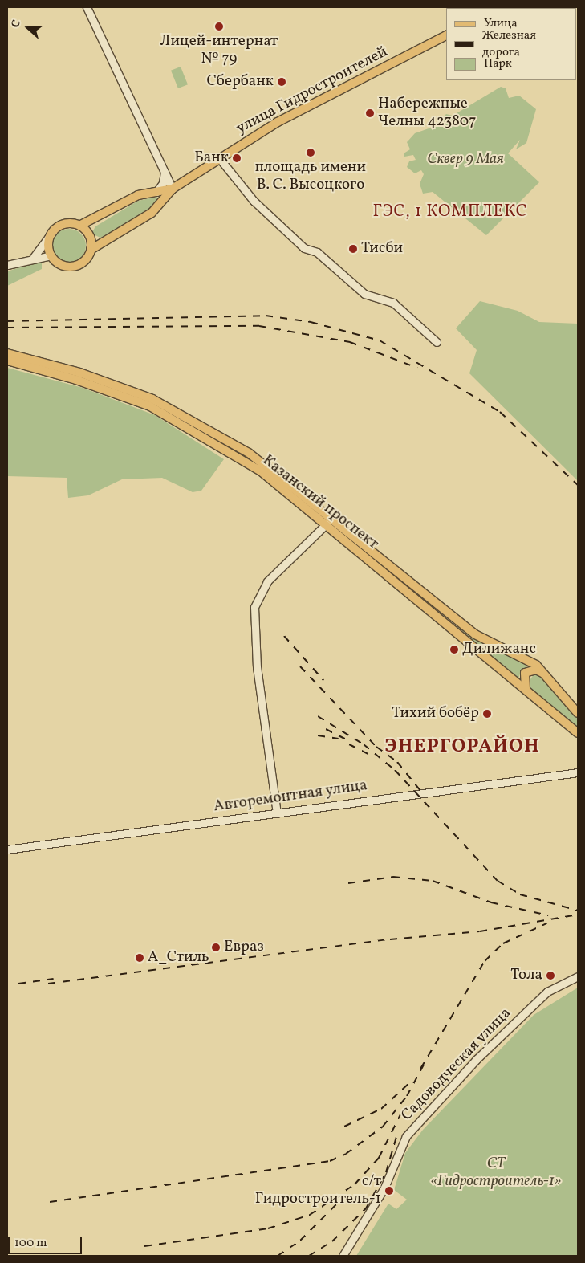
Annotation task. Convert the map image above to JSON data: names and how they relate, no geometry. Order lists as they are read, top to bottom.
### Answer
{
  "streets": {
    "main road": ["улица Гидростроителей", "Казанский проспект"],
    "street": ["Авторемонтная улица", "Садоводческая улица"]
  },
  "districts": ["ГЭС, 1 КОМПЛЕКС", "ЭНЕРГОРАЙОН"],
  "parks": ["Сквер 9 Мая", "СТ «Гидростроитель-1»"],
  "places": [
    "Лицей-интернат № 79",
    "Сбербанк",
    "Набережные Челны 423807",
    "площадь имени В. С. Высоцкого",
    "Банк",
    "Тисби",
    "Дилижанс",
    "Тихий бобёр",
    "Евраз",
    "А_Стиль",
    "Тола",
    "с/т Гидростроитель-1"
  ],
  "legend": ["Улица", "Железная дорога", "Парк"],
  "scale_bar": "100 m",
  "north": "left"
}
